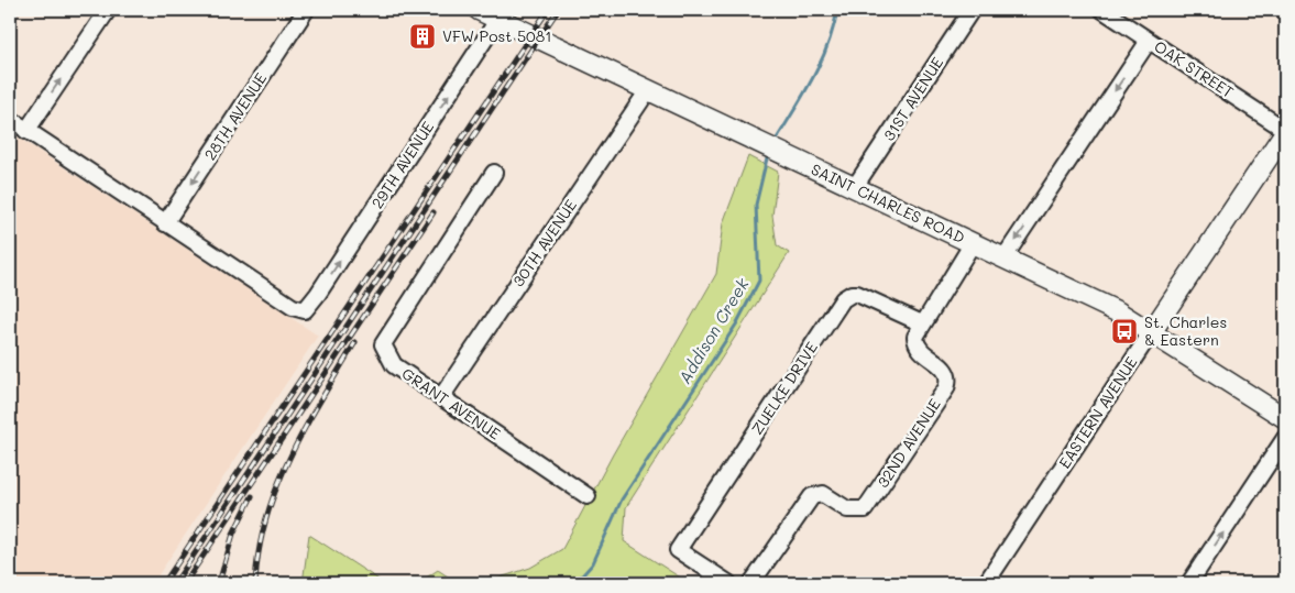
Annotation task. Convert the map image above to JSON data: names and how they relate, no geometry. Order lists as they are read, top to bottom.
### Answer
{
  "streets": {
    "main road": ["SAINT CHARLES ROAD", "EASTERN AVENUE"],
    "street": [
      "OAK STREET",
      "31ST AVENUE",
      "28TH AVENUE",
      "29TH AVENUE",
      "30TH AVENUE",
      "ZUELKE DRIVE",
      "GRANT AVENUE",
      "32ND AVENUE"
    ]
  },
  "crossings": [
    ["OAK STREET", "EASTERN AVENUE"],
    ["31ST AVENUE", "SAINT CHARLES ROAD"],
    ["28TH AVENUE", "29TH AVENUE"],
    ["29TH AVENUE", "SAINT CHARLES ROAD"],
    ["SAINT CHARLES ROAD", "30TH AVENUE"],
    ["SAINT CHARLES ROAD", "EASTERN AVENUE"],
    ["SAINT CHARLES ROAD", "32ND AVENUE"],
    ["30TH AVENUE", "GRANT AVENUE"],
    ["ZUELKE DRIVE", "32ND AVENUE"]
  ],
  "one_way": ["28TH AVENUE"],
  "water": ["Addison Creek"],
  "places": {
    "building": ["VFW Post 5081"],
    "bus stop": ["St. Charles & Eastern"]
  }
}
